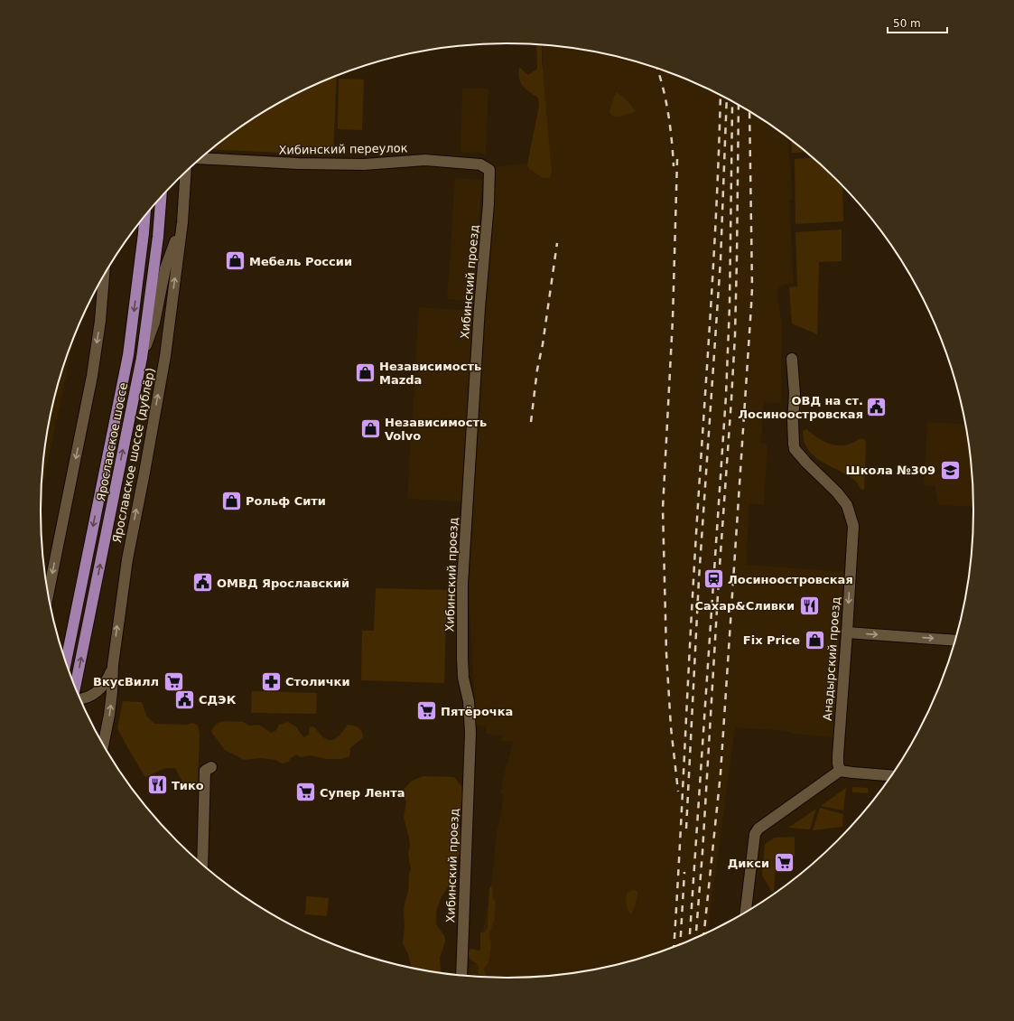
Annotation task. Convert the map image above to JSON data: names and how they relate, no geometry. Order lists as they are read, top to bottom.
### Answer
{
  "streets": {
    "main road": ["Ярославское шоссе"],
    "street": [
      "Хибинский переулок",
      "Хибинский проезд",
      "Ярославское шоссе (дублёр)",
      "Анадырский проезд"
    ]
  },
  "crossings": [
    ["Хибинский переулок", "Хибинский проезд"]
  ],
  "one_way": ["Анадырский проезд"],
  "places": {
    "shop": [
      "Мебель России",
      "Независимость Mazda",
      "Независимость Volvo",
      "Рольф Сити",
      "Fix Price"
    ],
    "public building": ["ОВД на ст. Лосиноостровская", "ОМВД Ярославский", "СДЭК"],
    "school or university": ["Школа №309"],
    "station": ["Лосиноостровская"],
    "restaurant": ["Сахар&Сливки", "Тико"],
    "supermarket": [
      "ВкусВилл",
      "Пятёрочка",
      "Супер Лента",
      "Дикси"
    ],
    "pharmacy": ["Столички"]
  },
  "scale_bar": "50 m"
}
